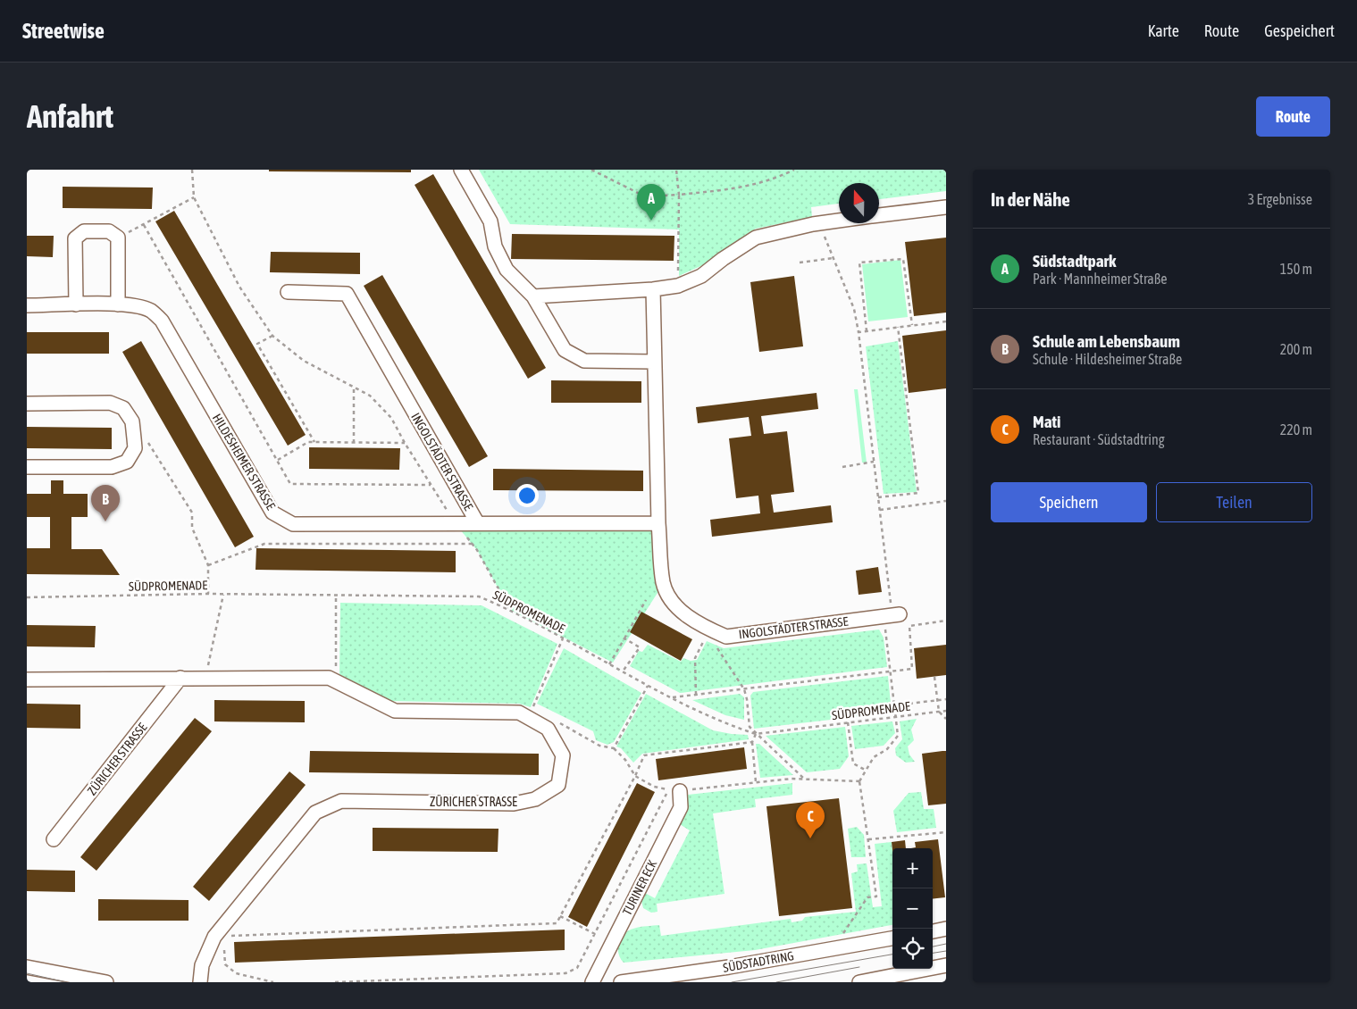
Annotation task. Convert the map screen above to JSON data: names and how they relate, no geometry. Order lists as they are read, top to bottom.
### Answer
{
  "streets": {
    "street": [
      "HILDESHEIMER STRASSE",
      "INGOLSTÄDTER STRASSE",
      "ZÜRICHER STRASSE",
      "TURINER ECK",
      "SÜDSTADTRING"
    ],
    "path": ["SÜDPROMENADE"]
  },
  "crossings": [
    ["HILDESHEIMER STRASSE", "INGOLSTÄDTER STRASSE"]
  ],
  "north": "top",
  "page": {
    "header": "Streetwise",
    "nav": ["Karte", "Route", "Gespeichert"],
    "buttons": [
      "Route",
      ["Speichern", "Teilen"]
    ],
    "title": "Anfahrt",
    "heading": ["In der Nähe", "3 Ergebnisse"],
    "pins": ["A", "B", "C"],
    "list": [
      {
        "mark": "A",
        "name": "Südstadtpark",
        "note": "Park · Mannheimer Straße",
        "value": "150 m"
      },
      {
        "mark": "B",
        "name": "Schule am Lebensbaum",
        "note": "Schule · Hildesheimer Straße",
        "value": "200 m"
      },
      {
        "mark": "C",
        "name": "Mati",
        "note": "Restaurant · Südstadtring",
        "value": "220 m"
      }
    ],
    "map_buttons": ["+", "−"]
  }
}
